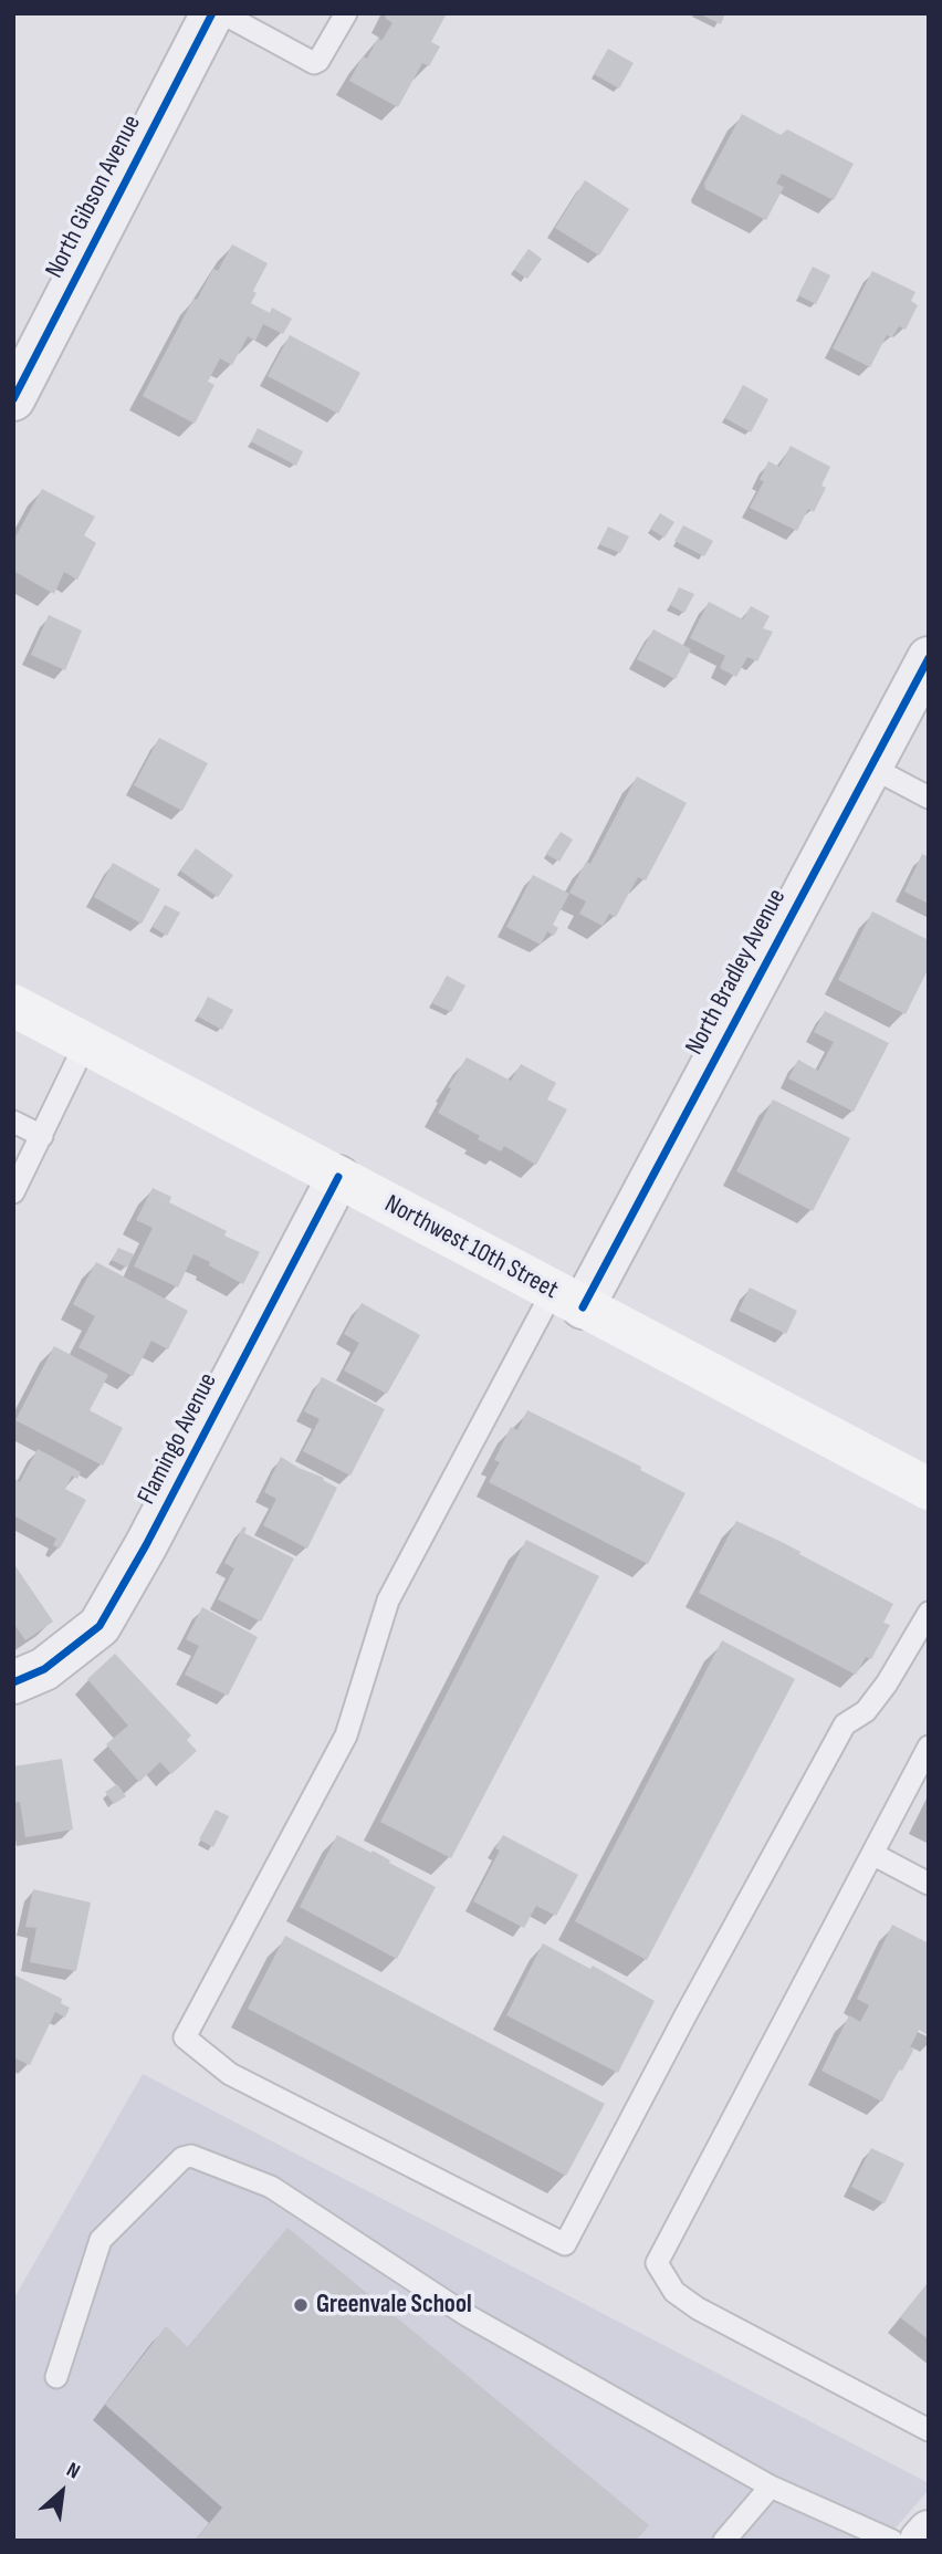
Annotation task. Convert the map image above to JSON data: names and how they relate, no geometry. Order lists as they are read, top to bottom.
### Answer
{
  "streets": {
    "main road": ["Northwest 10th Street"],
    "street": ["North Gibson Avenue", "North Bradley Avenue", "Flamingo Avenue"]
  },
  "crossings": [
    ["North Bradley Avenue", "Northwest 10th Street"],
    ["Northwest 10th Street", "Flamingo Avenue"]
  ],
  "places": ["Greenvale School"],
  "north": "top right"
}
